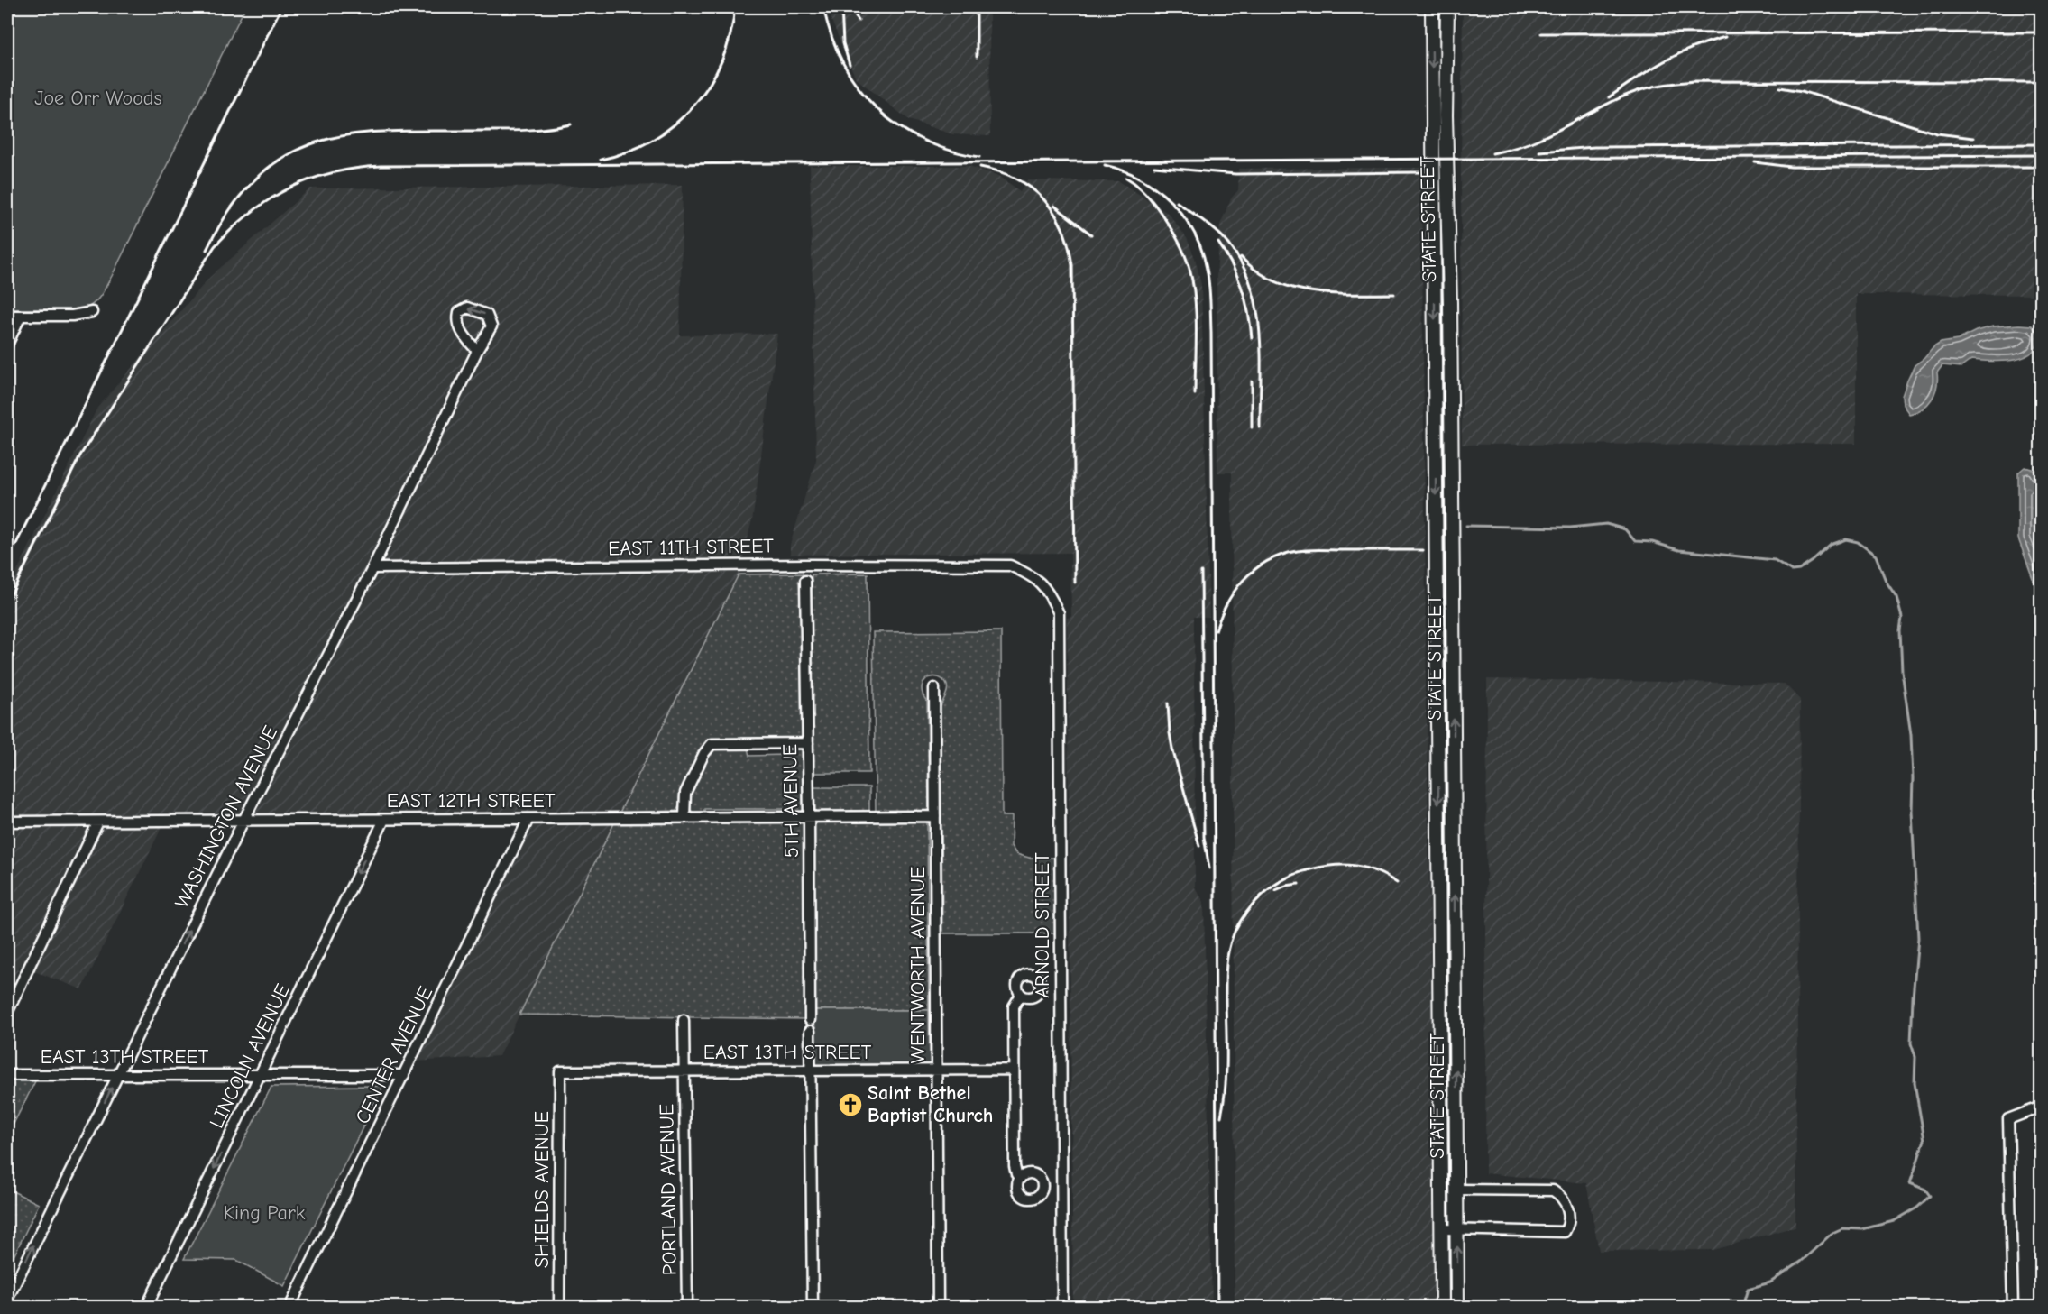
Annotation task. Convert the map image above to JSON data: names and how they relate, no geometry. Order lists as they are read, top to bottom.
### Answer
{
  "streets": {
    "street": [
      "STATE STREET",
      "EAST 11TH STREET",
      "EAST 12TH STREET",
      "5TH AVENUE",
      "WASHINGTON AVENUE",
      "ARNOLD STREET",
      "WENTWORTH AVENUE",
      "EAST 13TH STREET",
      "CENTER AVENUE",
      "LINCOLN AVENUE",
      "SHIELDS AVENUE",
      "PORTLAND AVENUE"
    ]
  },
  "crossings": [
    ["EAST 11TH STREET", "WASHINGTON AVENUE"],
    ["EAST 11TH STREET", "ARNOLD STREET"],
    ["EAST 12TH STREET", "5TH AVENUE"],
    ["EAST 12TH STREET", "WASHINGTON AVENUE"],
    ["EAST 12TH STREET", "WENTWORTH AVENUE"],
    ["EAST 12TH STREET", "CENTER AVENUE"],
    ["EAST 12TH STREET", "LINCOLN AVENUE"],
    ["WASHINGTON AVENUE", "EAST 13TH STREET"],
    ["WENTWORTH AVENUE", "EAST 13TH STREET"],
    ["EAST 13TH STREET", "CENTER AVENUE"],
    ["EAST 13TH STREET", "LINCOLN AVENUE"],
    ["EAST 13TH STREET", "SHIELDS AVENUE"],
    ["EAST 13TH STREET", "PORTLAND AVENUE"]
  ],
  "one_way": ["WASHINGTON AVENUE", "LINCOLN AVENUE"],
  "parks": ["Joe Orr Woods", "King Park"],
  "places": {
    "church": ["Saint Bethel Baptist Church"]
  }
}
